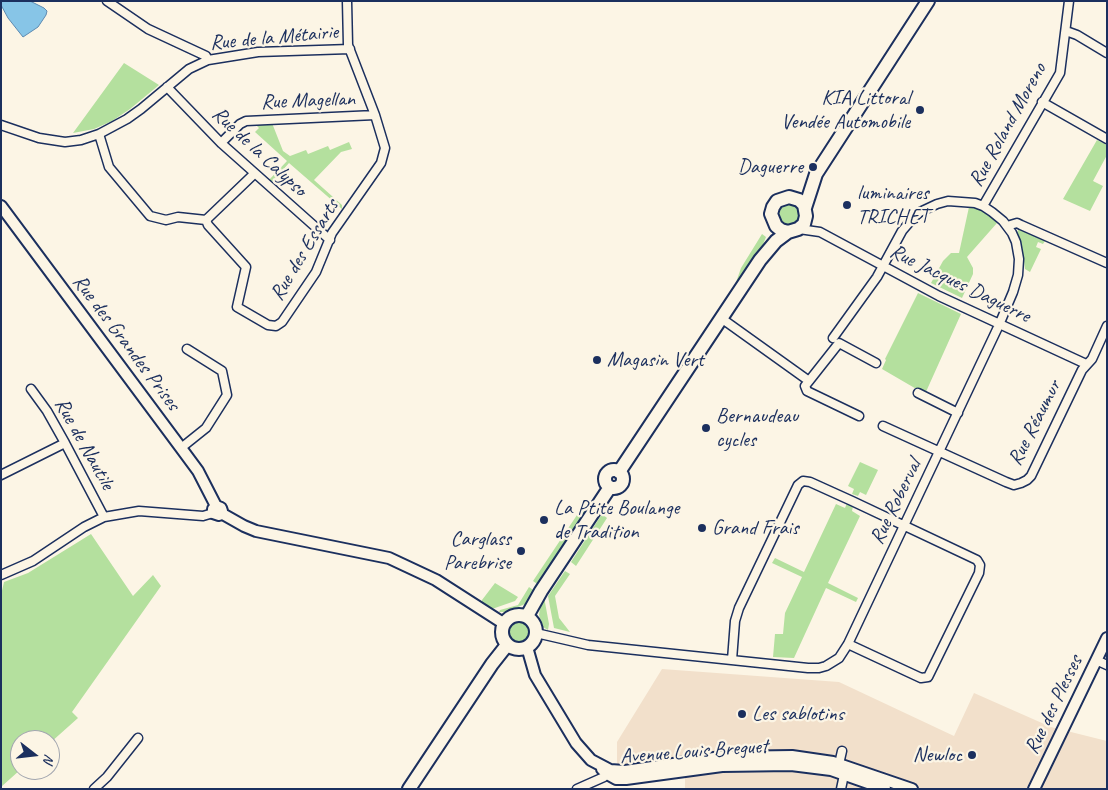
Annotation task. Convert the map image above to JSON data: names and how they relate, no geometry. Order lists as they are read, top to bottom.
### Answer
{
  "streets": {
    "street": [
      "Rue de la Métairie",
      "Rue Magellan",
      "Rue Roland Moreno",
      "Rue de la Calypso",
      "Rue des Essarts",
      "Rue Jacques Daguerre",
      "Rue des Grandes Prises",
      "Rue Réaumur",
      "Rue de Nautile",
      "Rue Roberval",
      "Rue des Plesses",
      "Avenue Louis Breguet"
    ]
  },
  "crossings": [
    ["Rue de la Métairie", "Rue de la Calypso"],
    ["Rue de la Métairie", "Rue des Essarts"],
    ["Rue Magellan", "Rue de la Calypso"],
    ["Rue Magellan", "Rue des Essarts"],
    ["Rue Roland Moreno", "Rue Roberval"],
    ["Rue de la Calypso", "Rue des Essarts"],
    ["Rue Jacques Daguerre", "Rue Réaumur"],
    ["Rue Jacques Daguerre", "Rue Roberval"],
    ["Rue Réaumur", "Rue Roberval"],
    ["Rue Roberval", "Avenue Louis Breguet"]
  ],
  "places": [
    "KIA Littoral Vendée Automobile",
    "Daguerre",
    "luminaires TRICHET",
    "Magasin Vert",
    "Bernaudeau cycles",
    "La Ptite Boulange de Tradition",
    "Grand Frais",
    "Carglass Parebrise",
    "Les sablotins",
    "Newloc"
  ],
  "north": "right"
}
